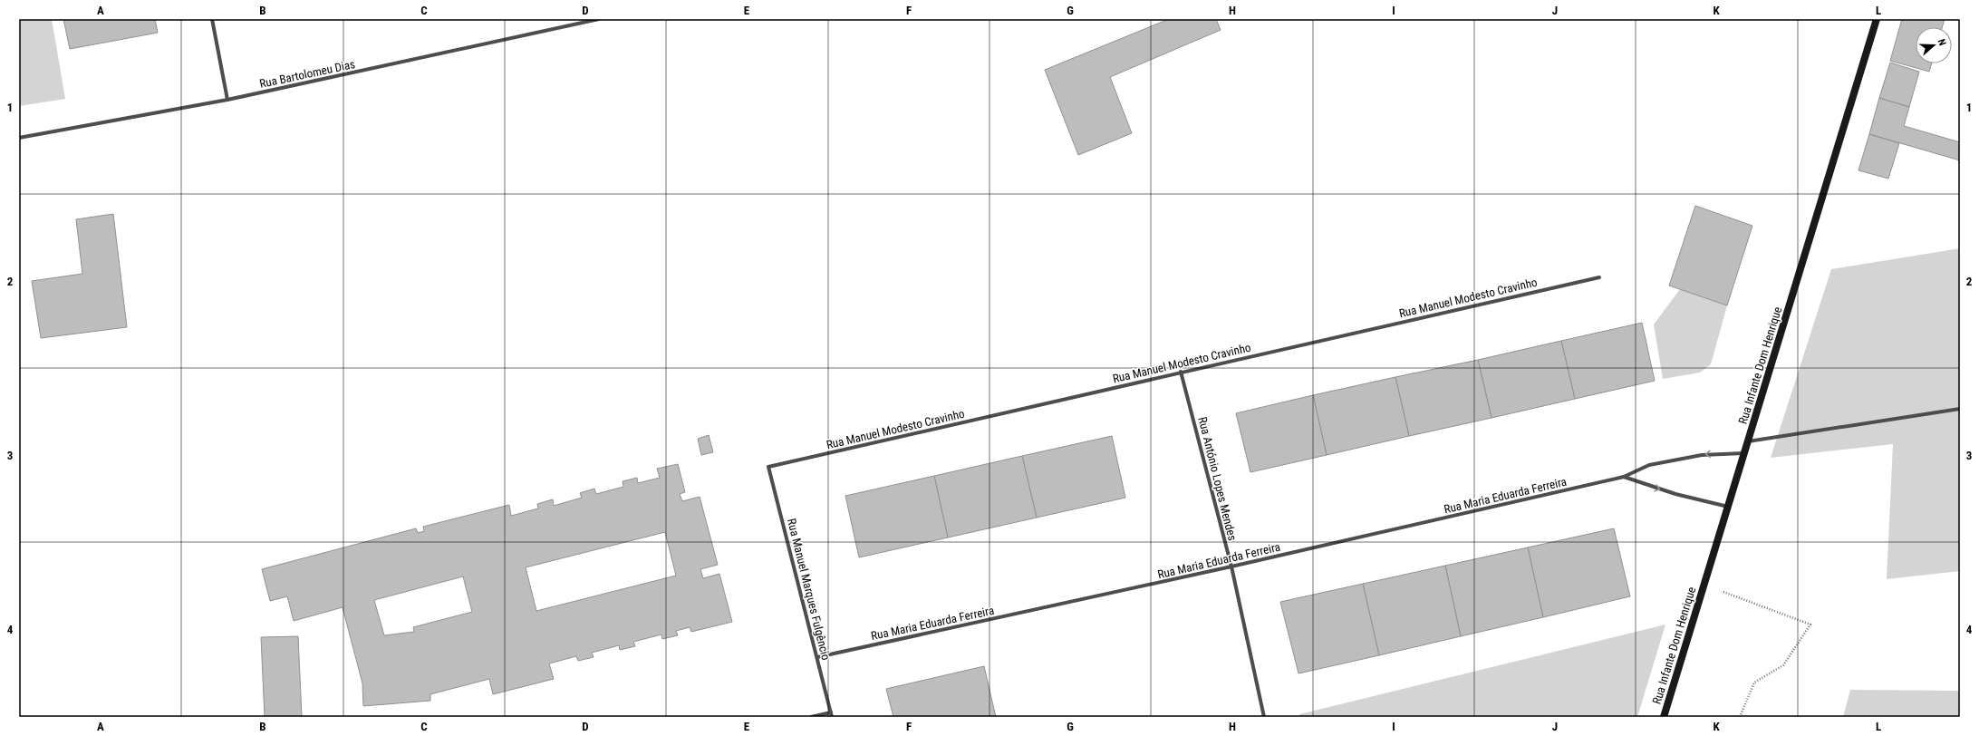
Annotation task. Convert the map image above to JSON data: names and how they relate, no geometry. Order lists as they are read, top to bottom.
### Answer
{
  "streets": {
    "street": [
      "Rua Bartolomeu Dias",
      "Rua Manuel Modesto Cravinho",
      "Rua Infante Dom Henrique",
      "Rua António Lopes Mendes",
      "Rua Maria Eduarda Ferreira",
      "Rua Manuel Marques Fulgêncio"
    ]
  },
  "crossings": [
    ["Rua Manuel Modesto Cravinho", "Rua António Lopes Mendes"],
    ["Rua Manuel Modesto Cravinho", "Rua Manuel Marques Fulgêncio"],
    ["Rua Infante Dom Henrique", "Rua Maria Eduarda Ferreira"],
    ["Rua António Lopes Mendes", "Rua Maria Eduarda Ferreira"],
    ["Rua Maria Eduarda Ferreira", "Rua Manuel Marques Fulgêncio"]
  ],
  "north": "right",
  "grid": {
    "columns": [
      "A",
      "B",
      "C",
      "D",
      "E",
      "F",
      "G",
      "H",
      "I",
      "J",
      "K",
      "L"
    ],
    "rows": [
      "1",
      "2",
      "3",
      "4"
    ]
  }
}
